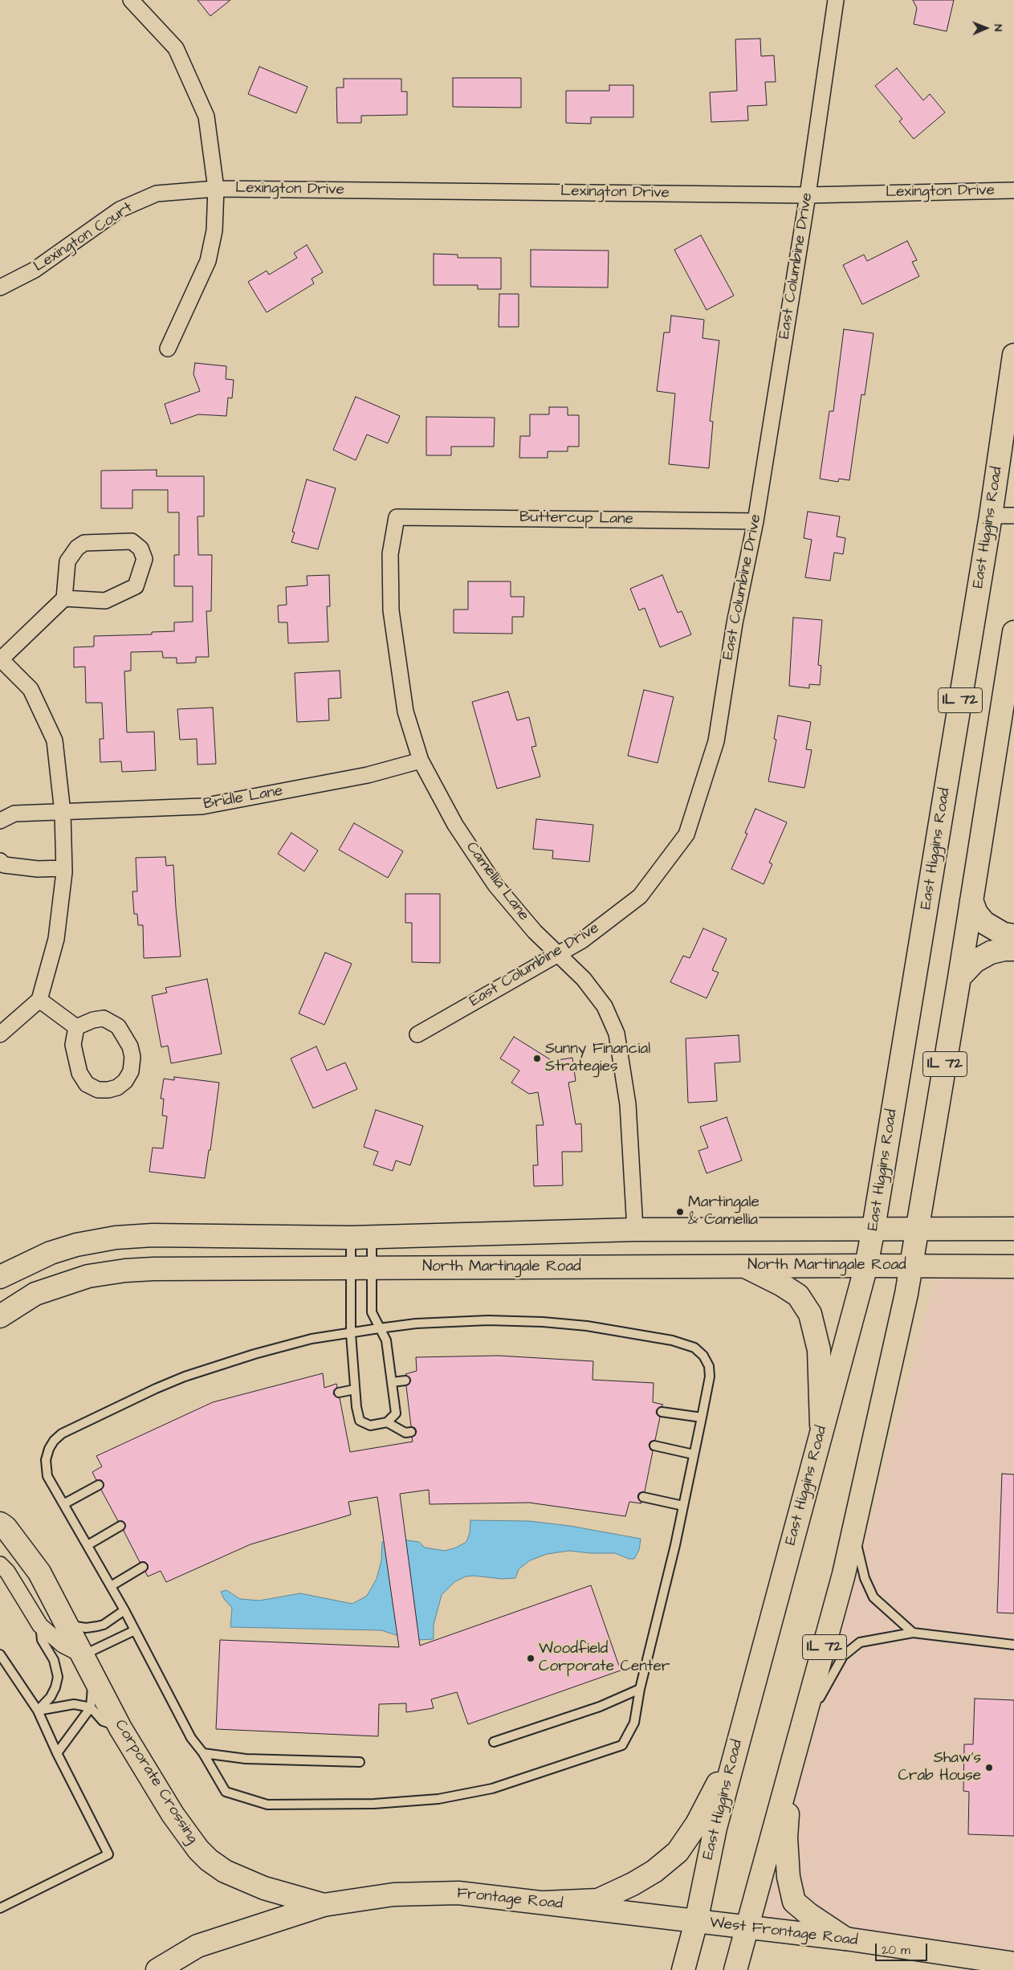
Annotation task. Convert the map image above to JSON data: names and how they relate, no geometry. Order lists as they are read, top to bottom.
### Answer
{
  "streets": {
    "main road": [
      "East Higgins Road",
      "IL 72",
      "North Martingale Road",
      "Corporate Crossing",
      "Frontage Road",
      "West Frontage Road"
    ],
    "street": [
      "Lexington Drive",
      "Lexington Court",
      "East Columbine Drive",
      "Buttercup Lane",
      "Bridle Lane",
      "Camellia Lane"
    ]
  },
  "crossings": [
    ["Lexington Drive", "Lexington Court"],
    ["Lexington Drive", "East Columbine Drive"],
    ["East Columbine Drive", "Buttercup Lane"],
    ["East Columbine Drive", "Camellia Lane"],
    ["Buttercup Lane", "Camellia Lane"],
    ["East Higgins Road", "North Martingale Road"],
    ["East Higgins Road", "Frontage Road"],
    ["East Higgins Road", "West Frontage Road"],
    ["IL 72", "North Martingale Road"],
    ["IL 72", "West Frontage Road"],
    ["Bridle Lane", "Camellia Lane"],
    ["Camellia Lane", "North Martingale Road"],
    ["Corporate Crossing", "Frontage Road"],
    ["Frontage Road", "West Frontage Road"]
  ],
  "places": [
    "Sunny Financial Strategies",
    "Martingale & Camellia",
    "Woodfield Corporate Center",
    "Shaw‘s Crab House"
  ],
  "scale_bar": "20 m",
  "north": "right"
}
